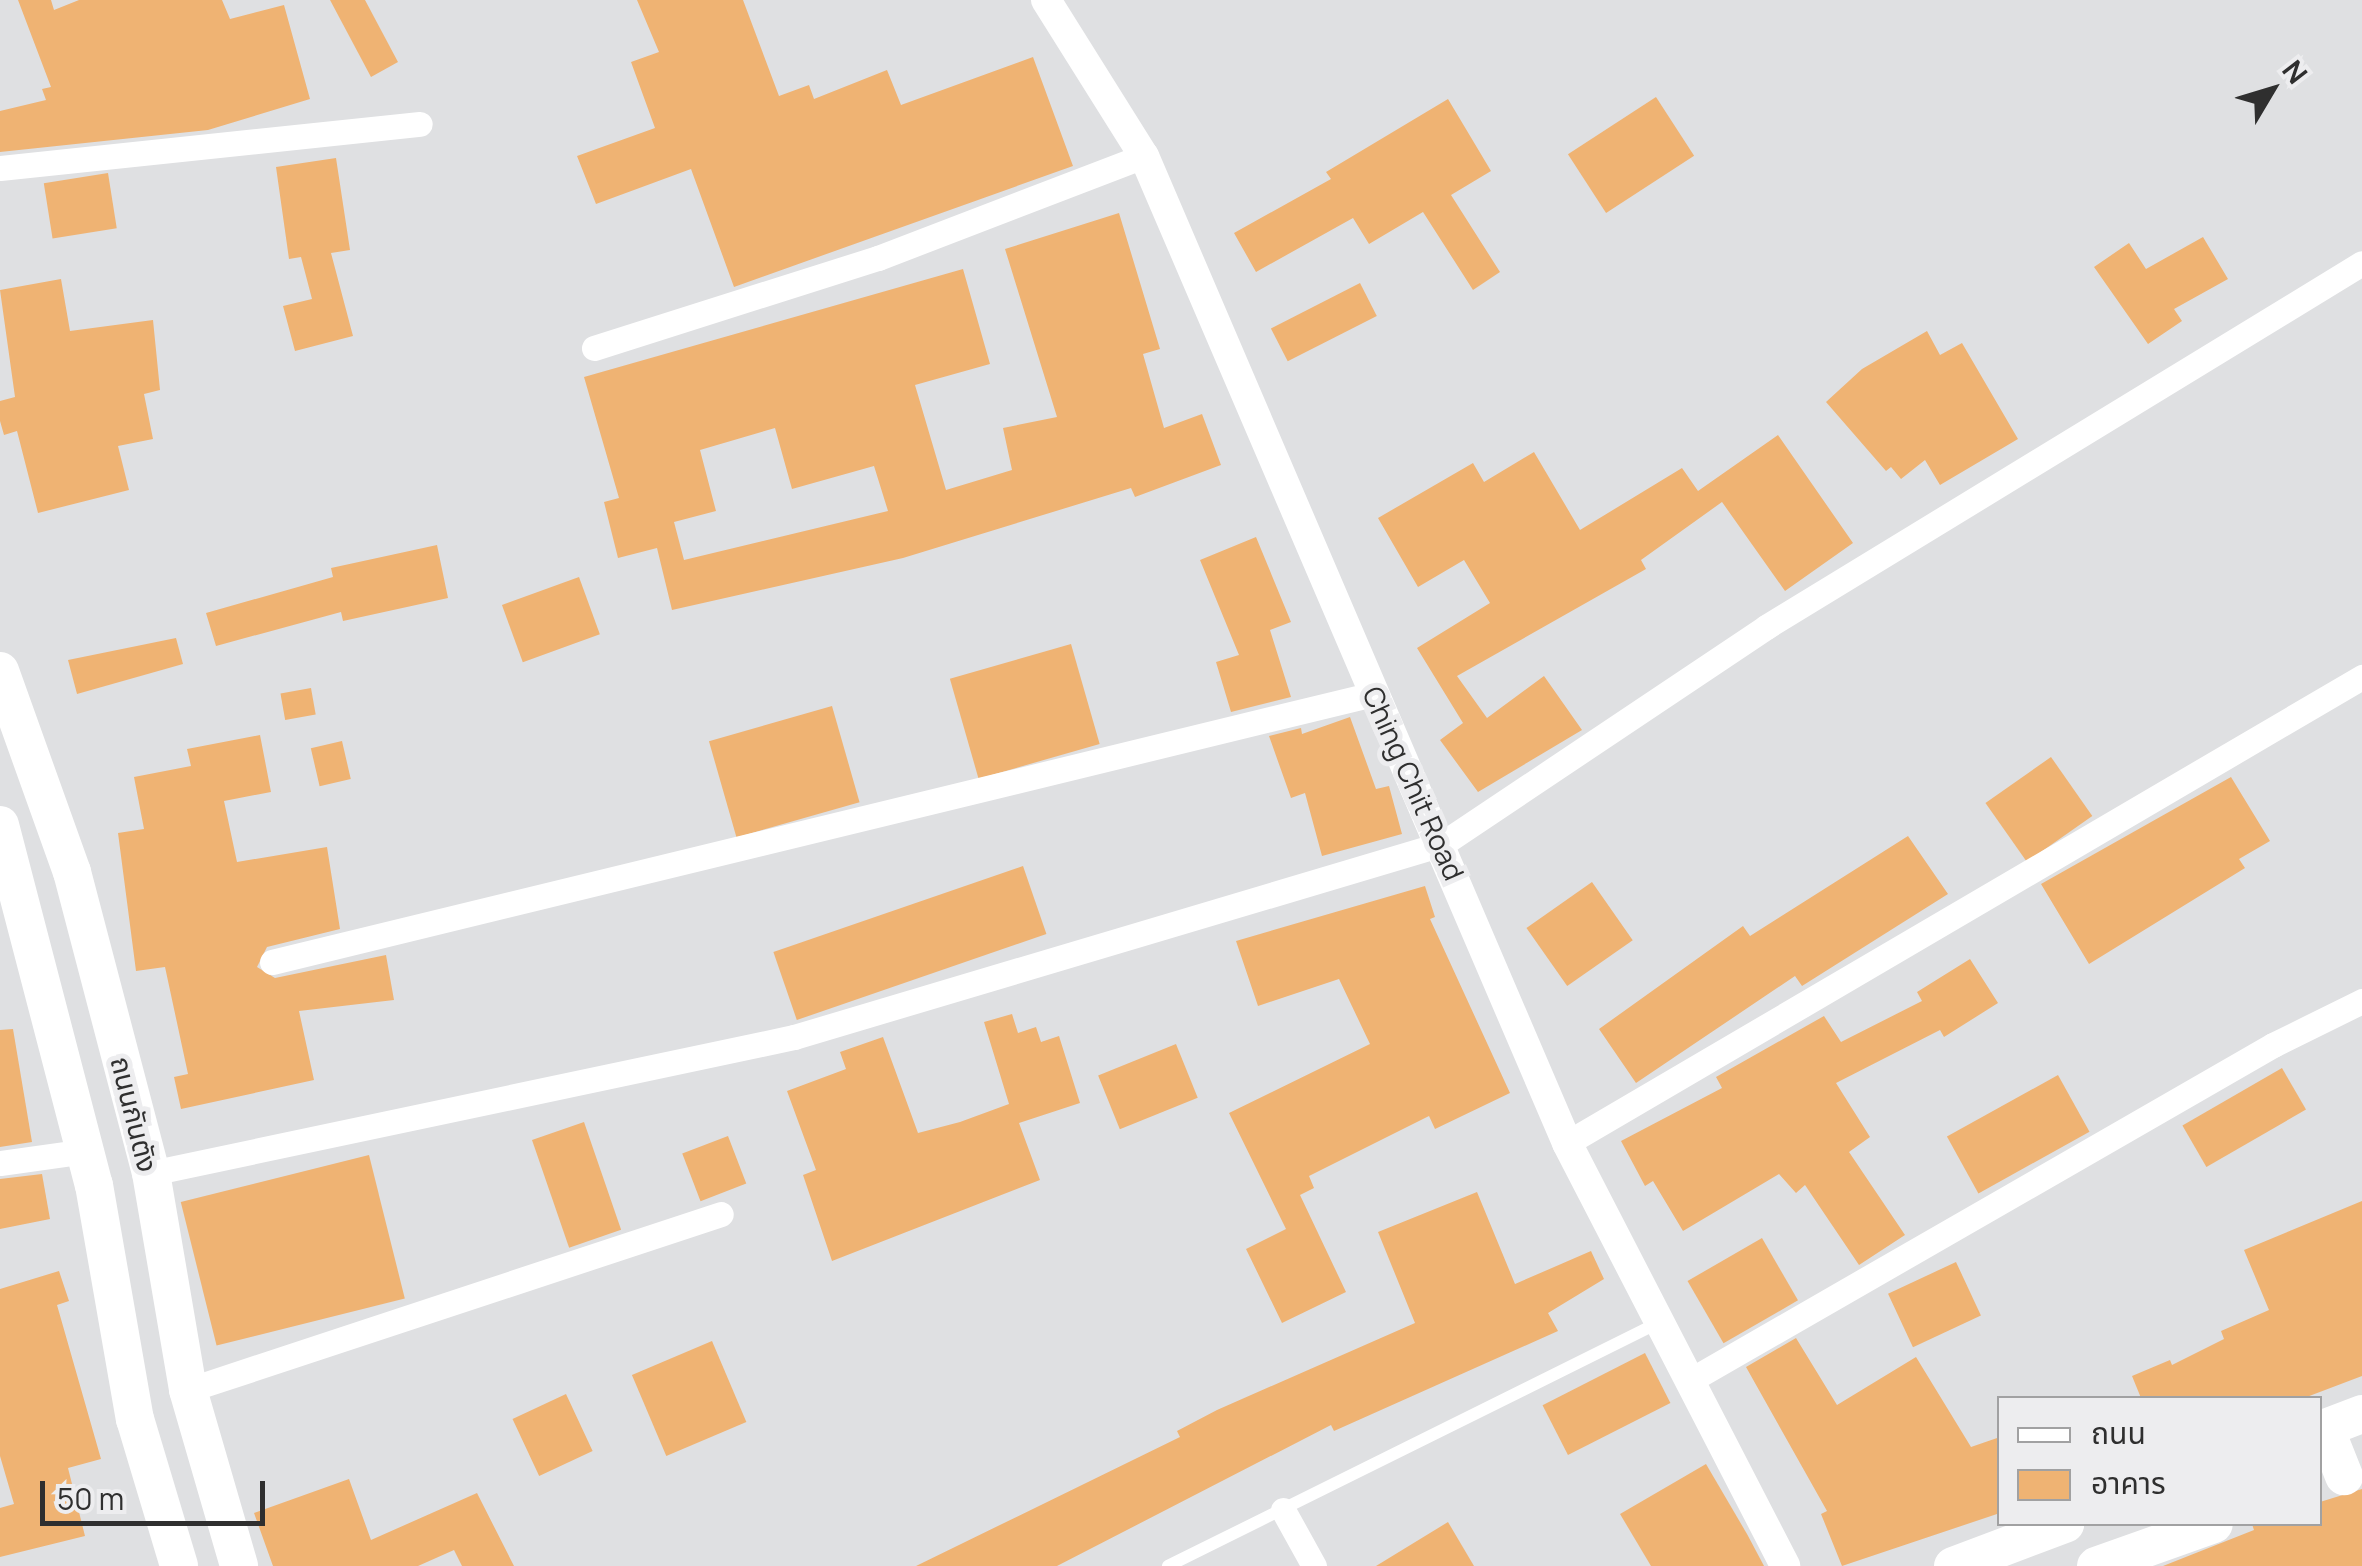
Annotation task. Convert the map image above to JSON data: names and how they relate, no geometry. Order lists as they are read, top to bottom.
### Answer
{
  "streets": {
    "main road": ["ถนนกันตัง"],
    "street": ["Ching Chit Road"]
  },
  "legend": ["ถนน", "อาคาร"],
  "scale_bar": "50 m",
  "north": "top right"
}
